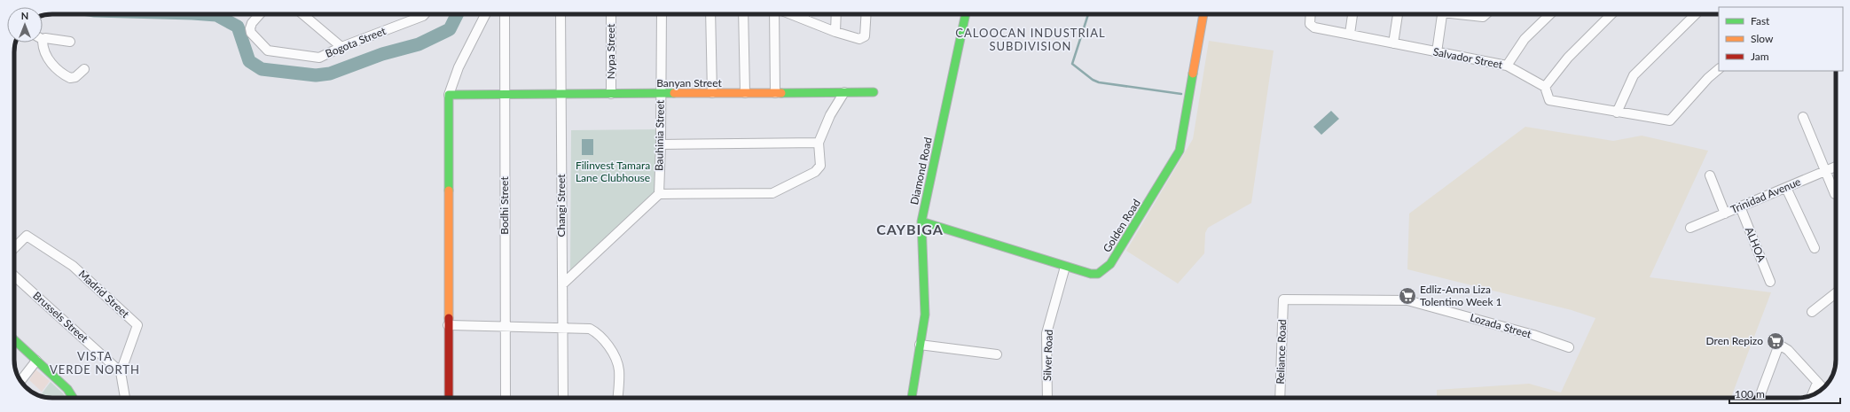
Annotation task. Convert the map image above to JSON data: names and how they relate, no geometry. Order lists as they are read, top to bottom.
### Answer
{
  "streets": {
    "street": [
      "Bogota Street",
      "Nypa Street",
      "Salvador Street",
      "Banyan Street",
      "Bauhinia Street",
      "Diamond Road",
      "Trinidad Avenue",
      "Bodhi Street",
      "Changi Street",
      "Golden Road",
      "ALHOA",
      "Madrid Street",
      "Brussels Street",
      "Lozada Street",
      "Reliance Road",
      "Silver Road"
    ]
  },
  "crossings": [
    ["Nypa Street", "Banyan Street"],
    ["Banyan Street", "Bauhinia Street"],
    ["Banyan Street", "Bodhi Street"],
    ["Banyan Street", "Changi Street"],
    ["Diamond Road", "Golden Road"],
    ["Trinidad Avenue", "ALHOA"],
    ["Golden Road", "Silver Road"],
    ["Madrid Street", "Brussels Street"],
    ["Lozada Street", "Reliance Road"]
  ],
  "districts": ["CALOOCAN INDUSTRIAL SUBDIVISION", "CAYBIGA", "VISTA VERDE NORTH"],
  "parks": ["Filinvest Tamara Lane Clubhouse"],
  "places": {
    "supermarket": ["Edliz-Anna Liza Tolentino Week 1", "Dren Repizo"]
  },
  "legend": ["Fast", "Slow", "Jam"],
  "scale_bar": "100 m",
  "north": "top"
}
